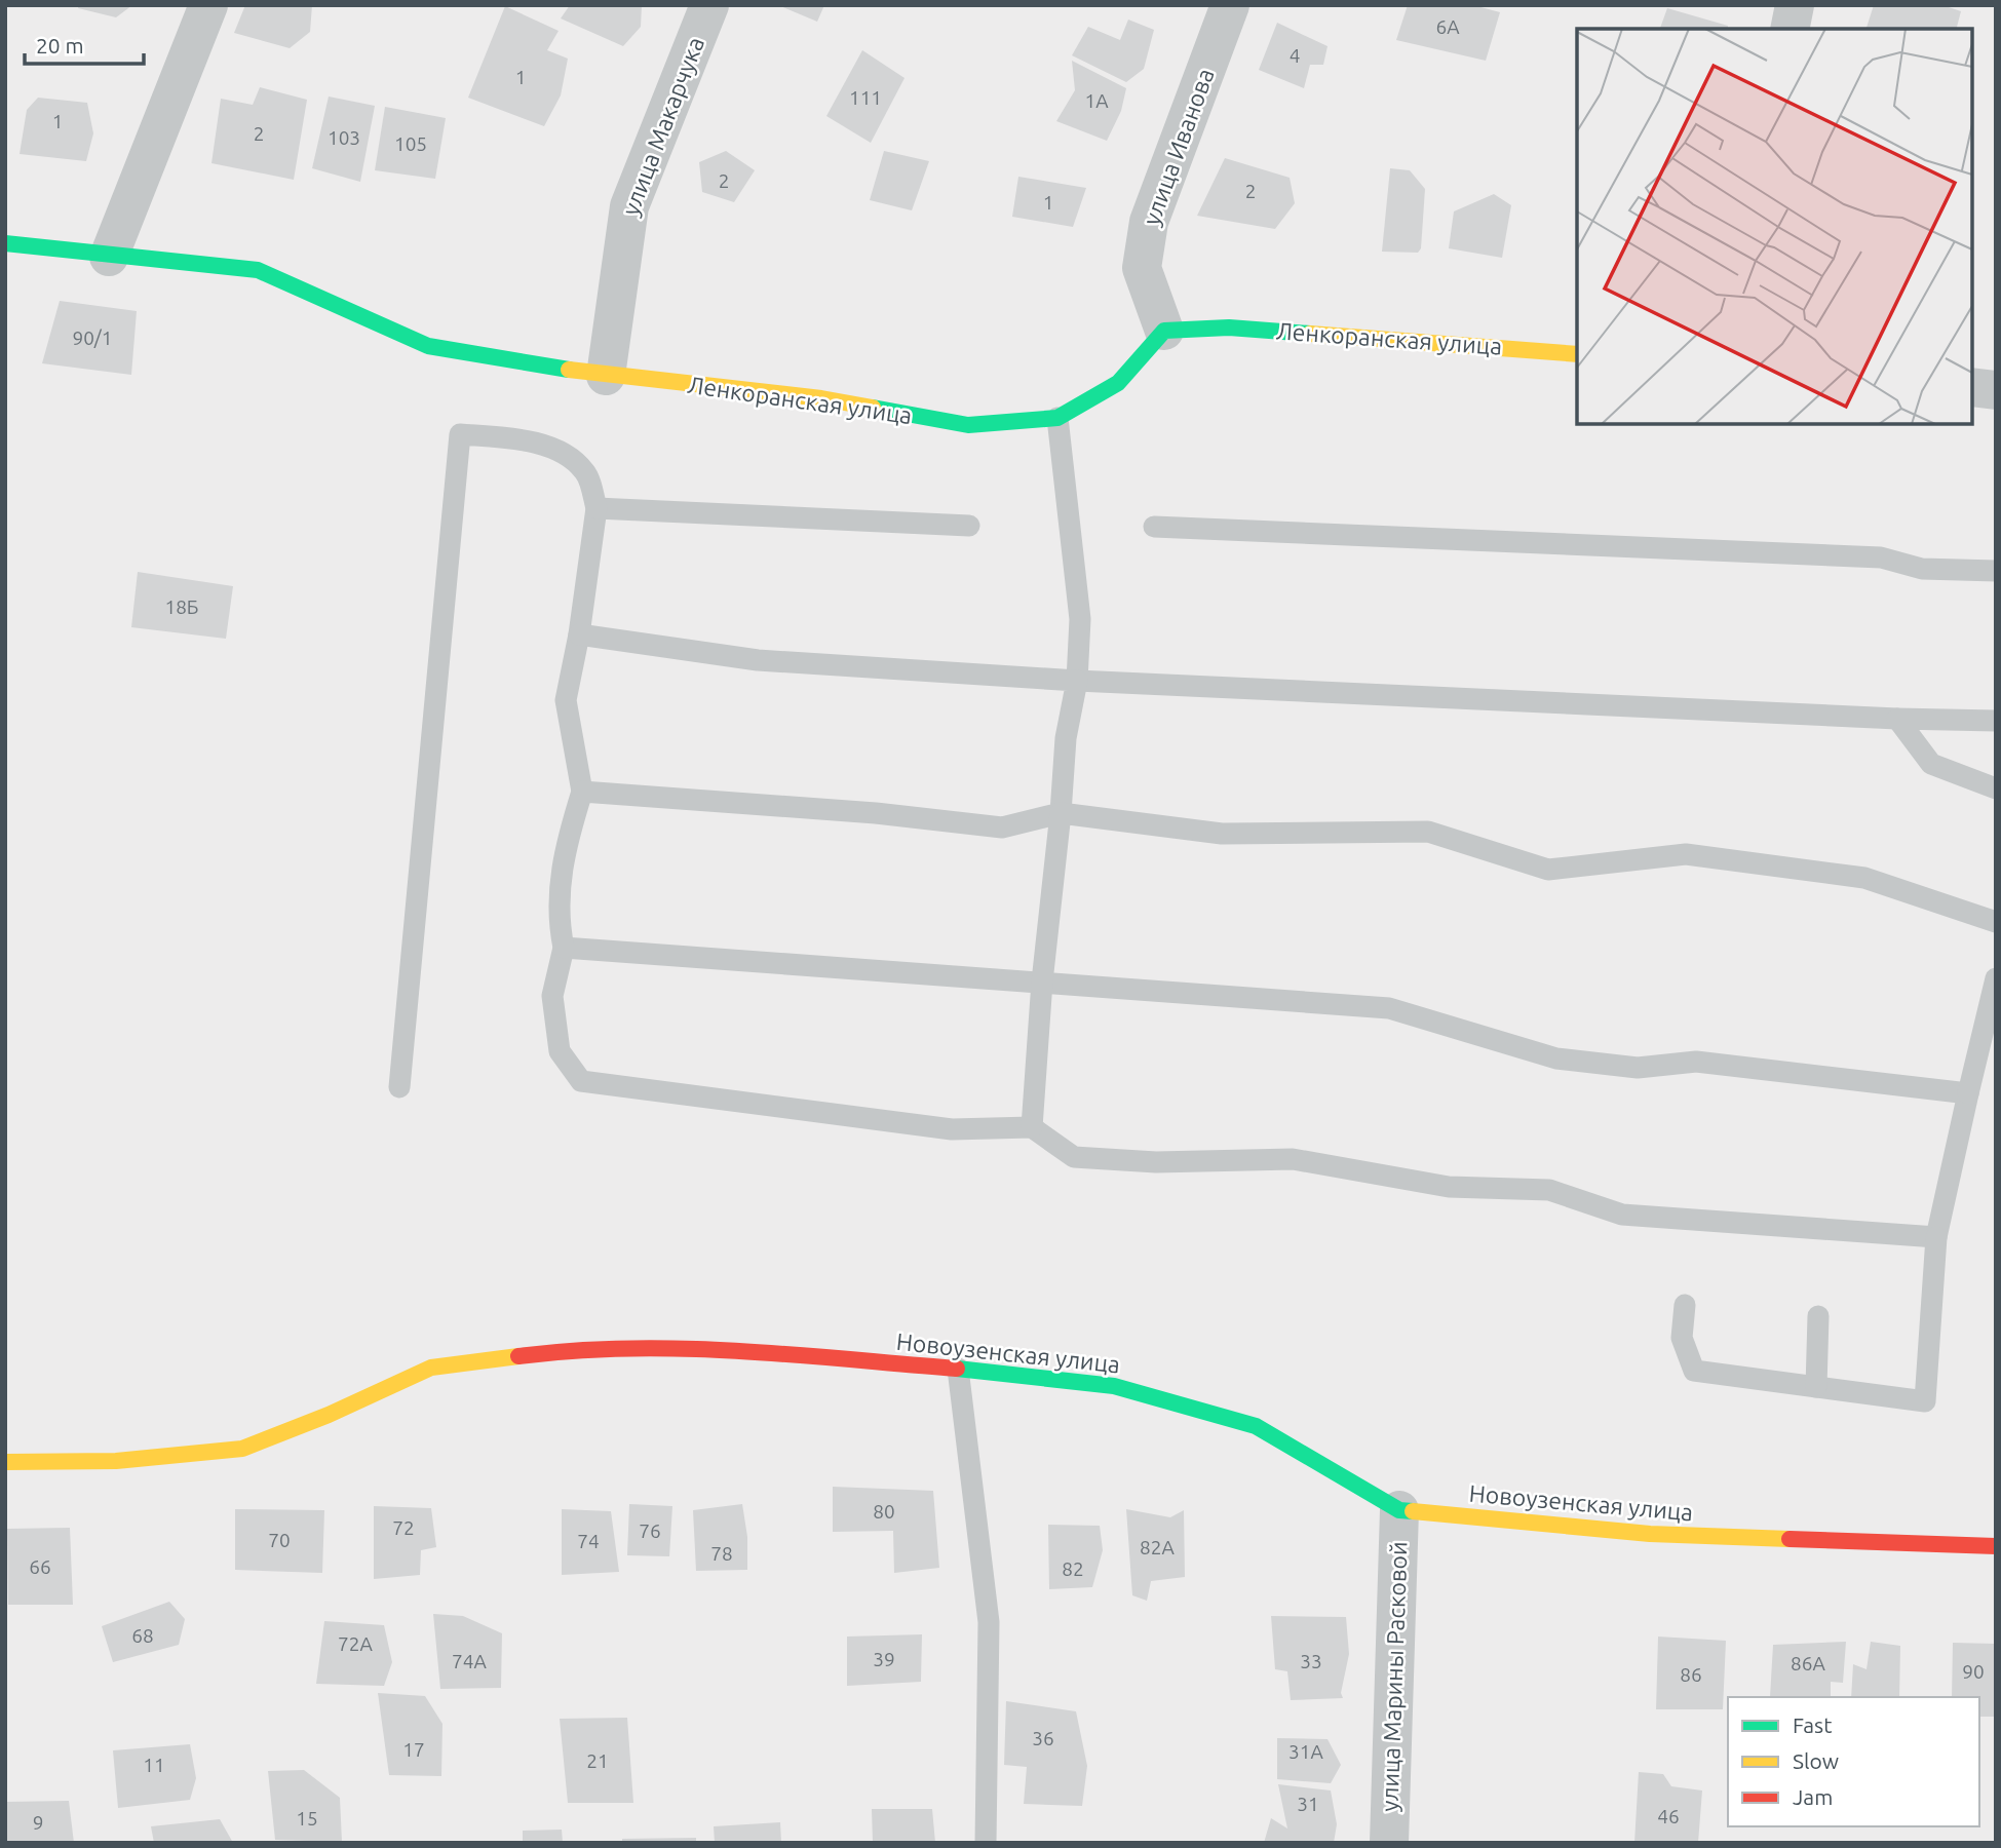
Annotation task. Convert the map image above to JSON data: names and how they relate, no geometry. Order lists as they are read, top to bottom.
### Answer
{
  "streets": {
    "street": [
      "улица Макарчука",
      "улица Иванова",
      "Ленкоранская улица",
      "Новоузенская улица",
      "улица Марины Расковой"
    ]
  },
  "crossings": [
    ["улица Макарчука", "Ленкоранская улица"],
    ["улица Иванова", "Ленкоранская улица"],
    ["Новоузенская улица", "улица Марины Расковой"]
  ],
  "house_numbers": [
    "6А",
    "4",
    "1",
    "111",
    "1А",
    "1",
    "2",
    "103",
    "105",
    "2",
    "2",
    "1",
    "90/1",
    "18Б",
    "80",
    "72",
    "76",
    "70",
    "74",
    "82А",
    "78",
    "66",
    "82",
    "68",
    "72А",
    "39",
    "74А",
    "33",
    "86А",
    "90",
    "86",
    "36",
    "17",
    "31А",
    "21",
    "11",
    "31",
    "46",
    "15",
    "9"
  ],
  "legend": ["Fast", "Slow", "Jam"],
  "scale_bar": "20 m"
}
